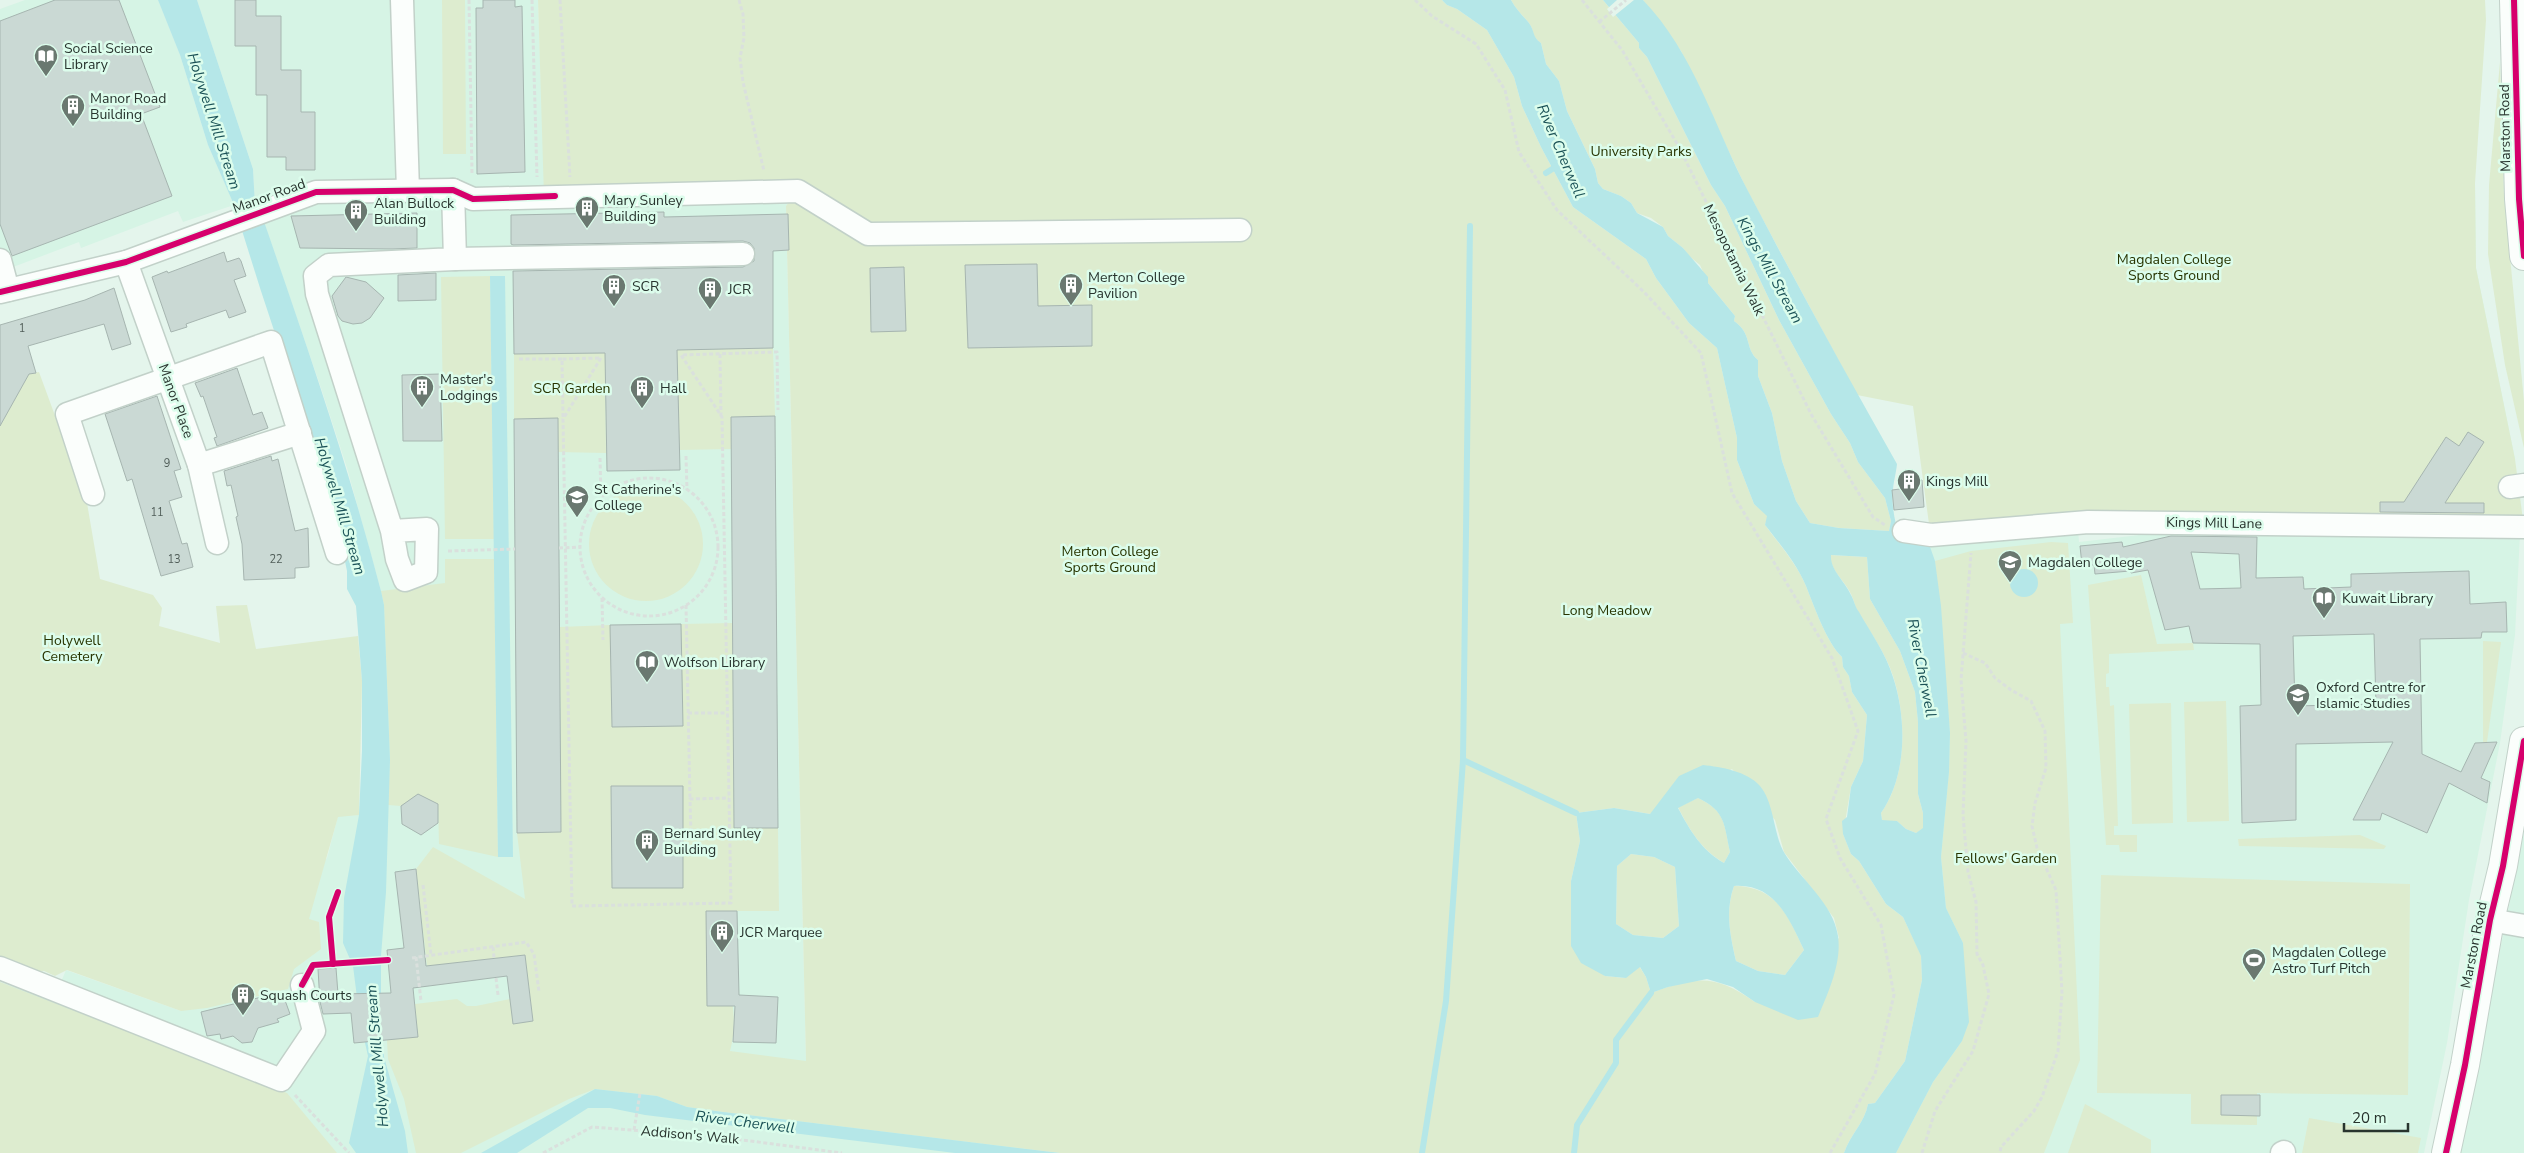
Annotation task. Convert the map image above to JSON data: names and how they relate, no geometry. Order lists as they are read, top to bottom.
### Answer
{
  "streets": {
    "main road": ["Marston Road"],
    "street": ["Manor Road", "Manor Place", "Kings Mill Lane"],
    "path": ["Mesopotamia Walk", "Addison's Walk"]
  },
  "crossings": [
    ["Manor Road", "Manor Place"]
  ],
  "water": ["Holywell Mill Stream", "River Cherwell", "Kings Mill Stream"],
  "parks": [
    "University Parks",
    "Magdalen College Sports Ground",
    "SCR Garden",
    "Merton College Sports Ground",
    "Long Meadow",
    "Holywell Cemetery",
    "Fellows' Garden"
  ],
  "places": {
    "library": ["Social Science Library", "Kuwait Library", "Wolfson Library"],
    "building": [
      "Manor Road Building",
      "Mary Sunley Building",
      "Alan Bullock Building",
      "Merton College Pavilion",
      "SCR",
      "JCR",
      "Master's Lodgings",
      "Hall",
      "Kings Mill",
      "Bernard Sunley Building",
      "JCR Marquee",
      "Squash Courts"
    ],
    "school or university": ["St Catherine's College", "Magdalen College", "Oxford Centre for Islamic Studies"],
    "sports": ["Magdalen College Astro Turf Pitch"]
  },
  "house_numbers": [
    "1",
    "9",
    "11",
    "13",
    "22"
  ],
  "scale_bar": "20 m"
}
